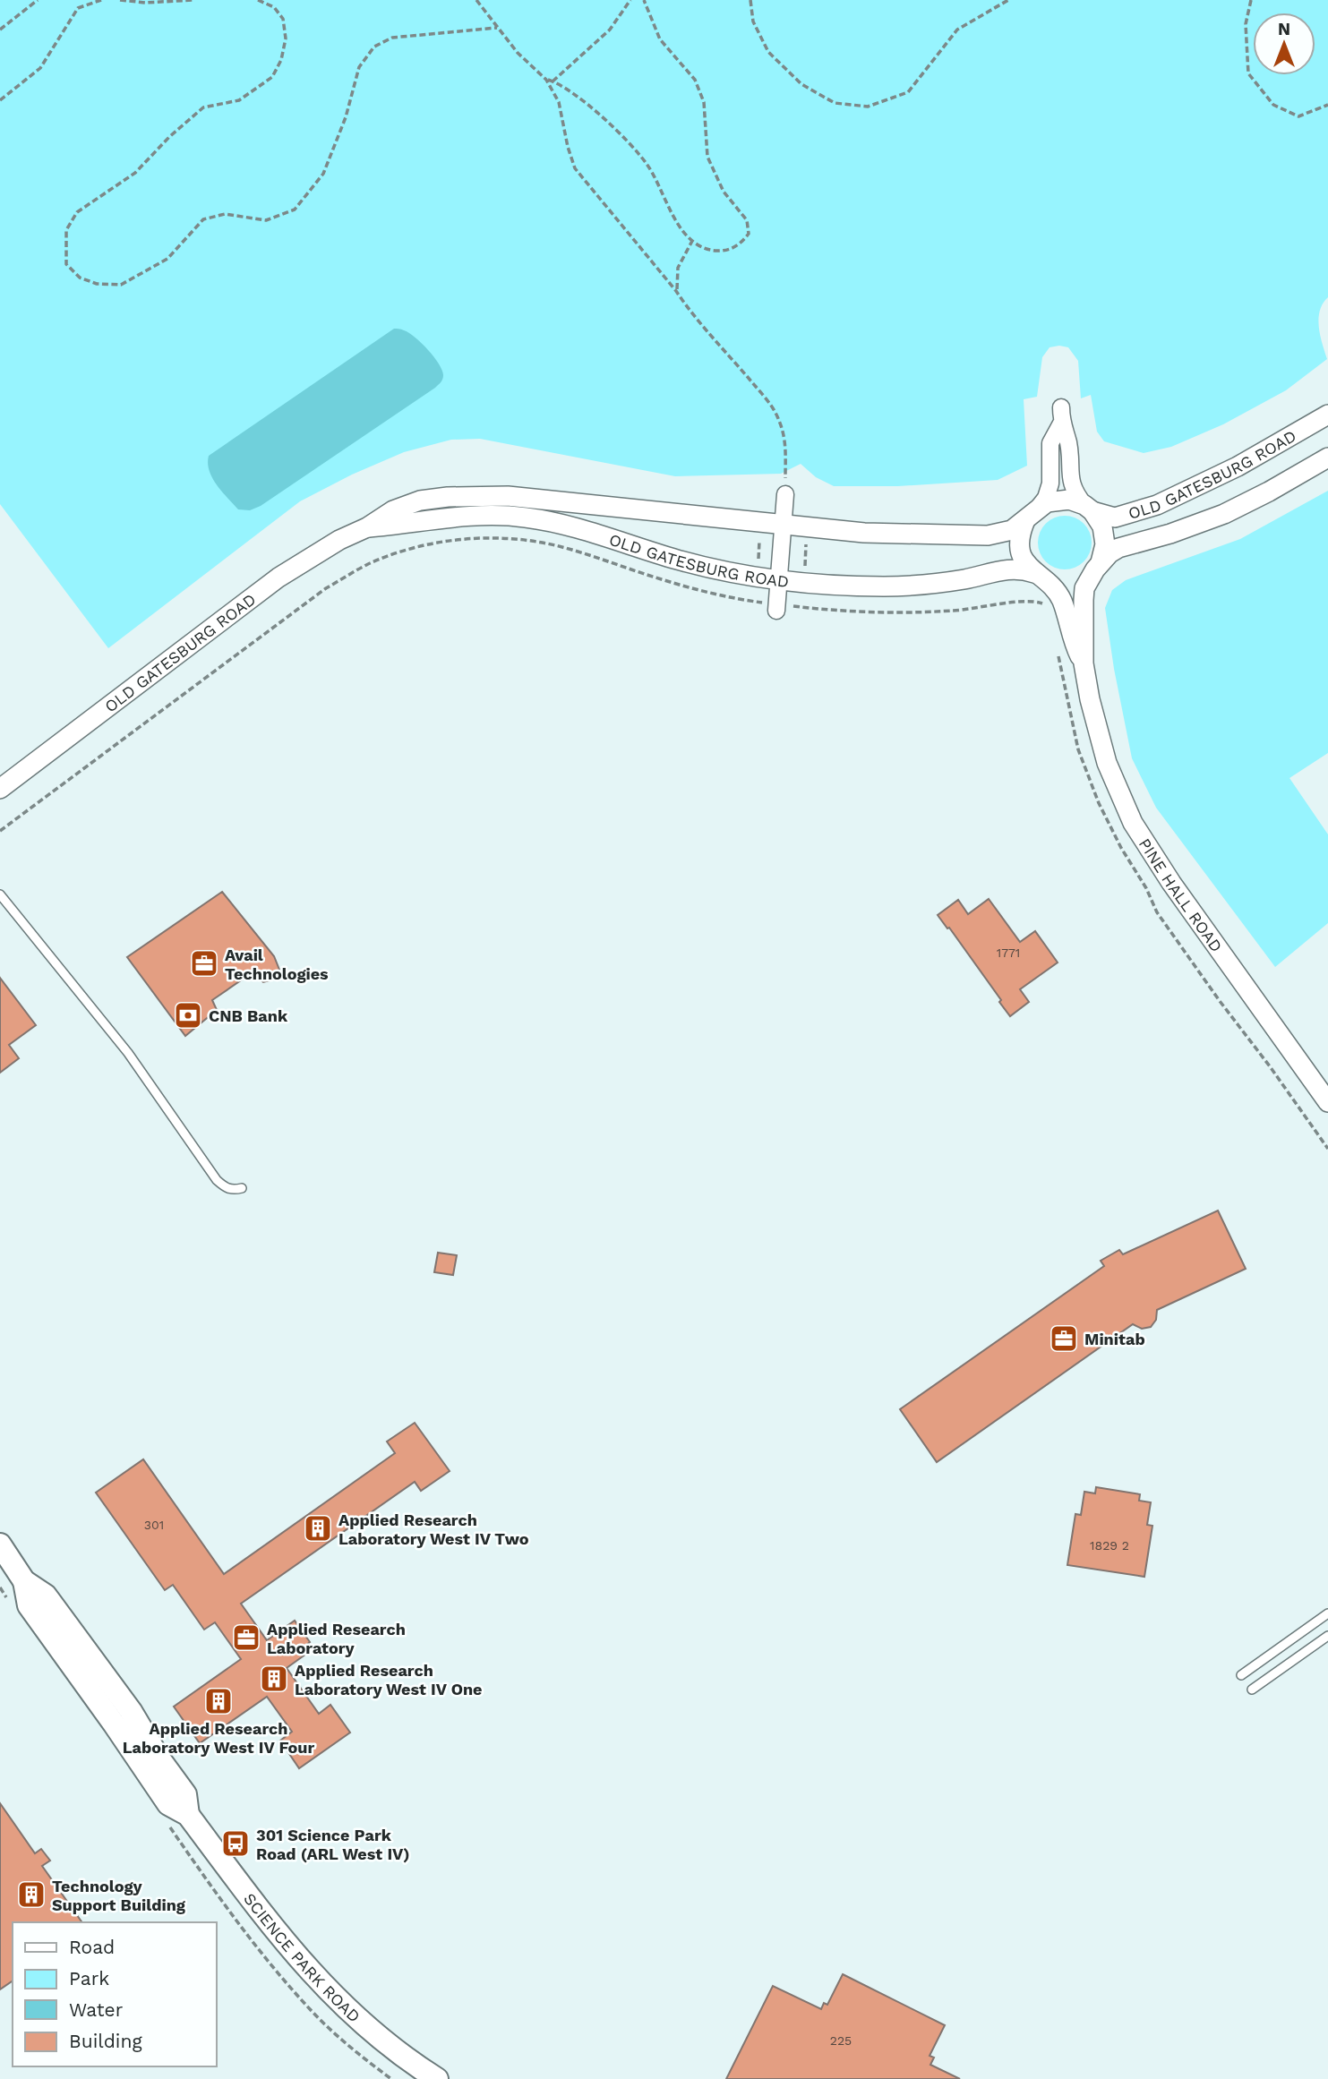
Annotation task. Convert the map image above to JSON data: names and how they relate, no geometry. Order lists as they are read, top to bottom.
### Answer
{
  "streets": {
    "main road": ["SCIENCE PARK ROAD"],
    "street": ["OLD GATESBURG ROAD", "PINE HALL ROAD"]
  },
  "crossings": [
    ["OLD GATESBURG ROAD", "PINE HALL ROAD"]
  ],
  "places": {
    "office": ["Avail Technologies", "Minitab", "Applied Research Laboratory"],
    "bank": ["CNB Bank"],
    "building": [
      "Applied Research Laboratory West IV Two",
      "Applied Research Laboratory West IV One",
      "Applied Research Laboratory West IV Four",
      "Technology Support Building"
    ],
    "bus stop": ["301 Science Park Road (ARL West IV)"]
  },
  "house_numbers": [
    "1771",
    "301",
    "1829 2",
    "225"
  ],
  "legend": [
    "Road",
    "Park",
    "Water",
    "Building"
  ],
  "north": "top"
}
